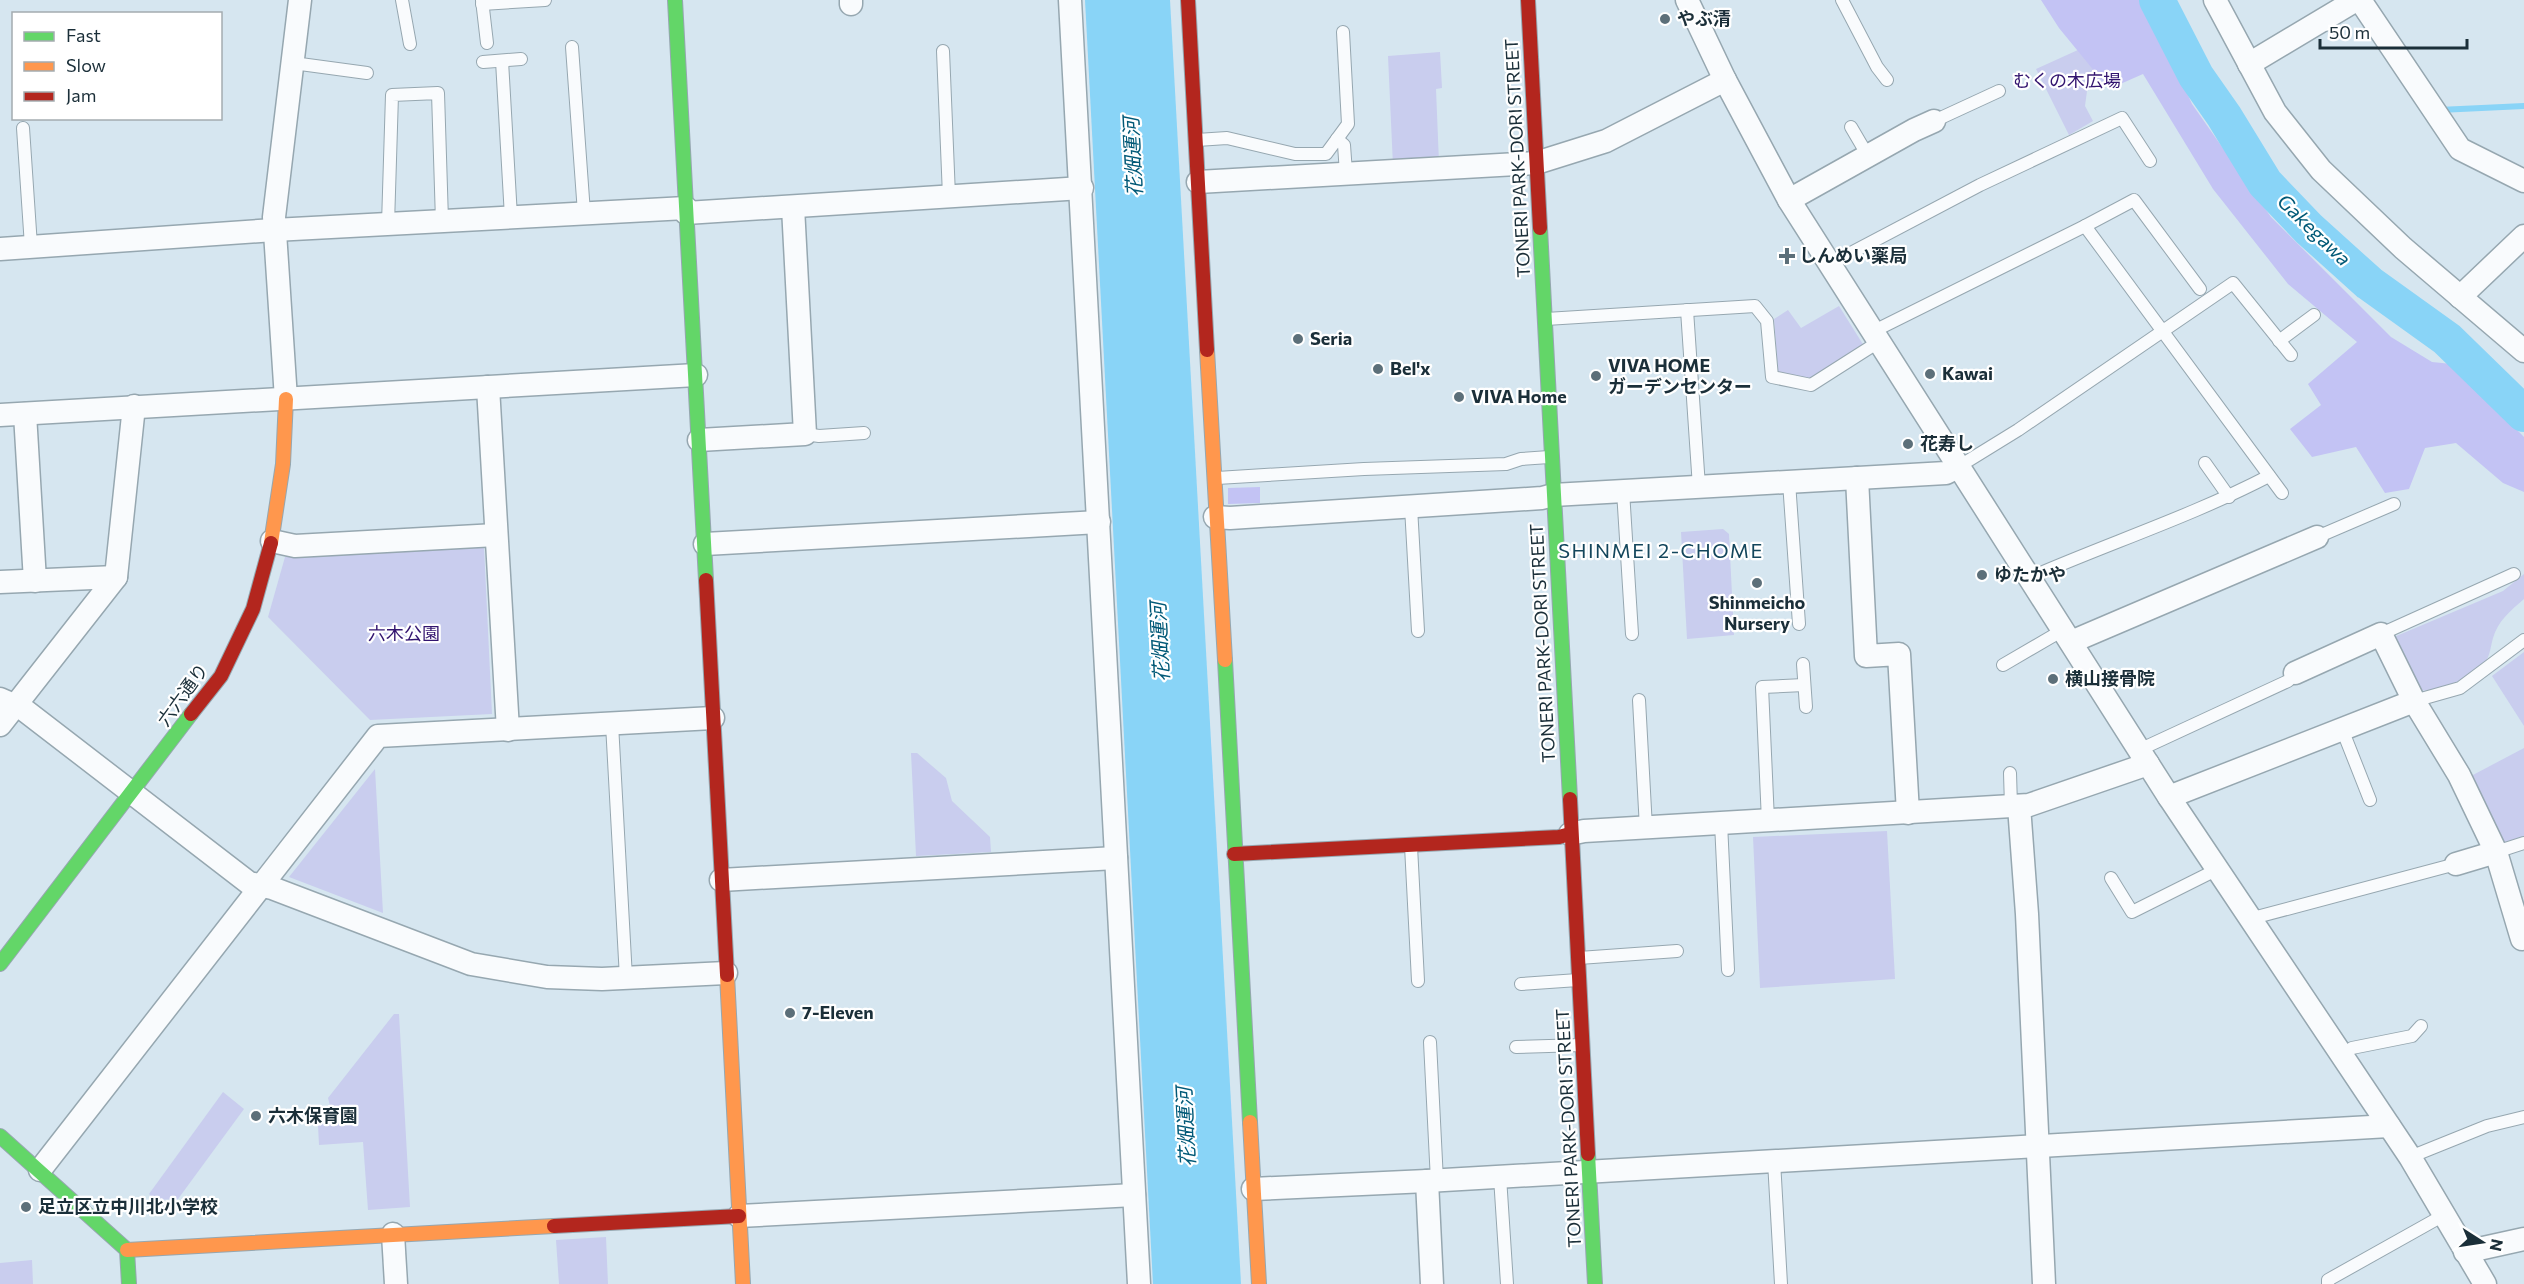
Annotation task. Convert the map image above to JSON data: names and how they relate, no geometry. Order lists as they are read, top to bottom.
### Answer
{
  "streets": {
    "street": ["TONERI PARK-DORI STREET", "六六通り"]
  },
  "districts": ["SHINMEI 2-CHOME"],
  "water": ["花畑運河", "Gakegawa"],
  "parks": ["むくの木広場", "六木公園"],
  "places": {
    "other": [
      "やぶ清",
      "Seria",
      "Bel'x",
      "Kawai",
      "VIVA HOME ガーデンセンター",
      "VIVA Home",
      "花寿し",
      "ゆたかや",
      "Shinmeicho Nursery",
      "横山接骨院",
      "7-Eleven",
      "六木保育園",
      "足立区立中川北小学校"
    ],
    "health": ["しんめい薬局"]
  },
  "legend": ["Fast", "Slow", "Jam"],
  "scale_bar": "50 m",
  "north": "right"
}
